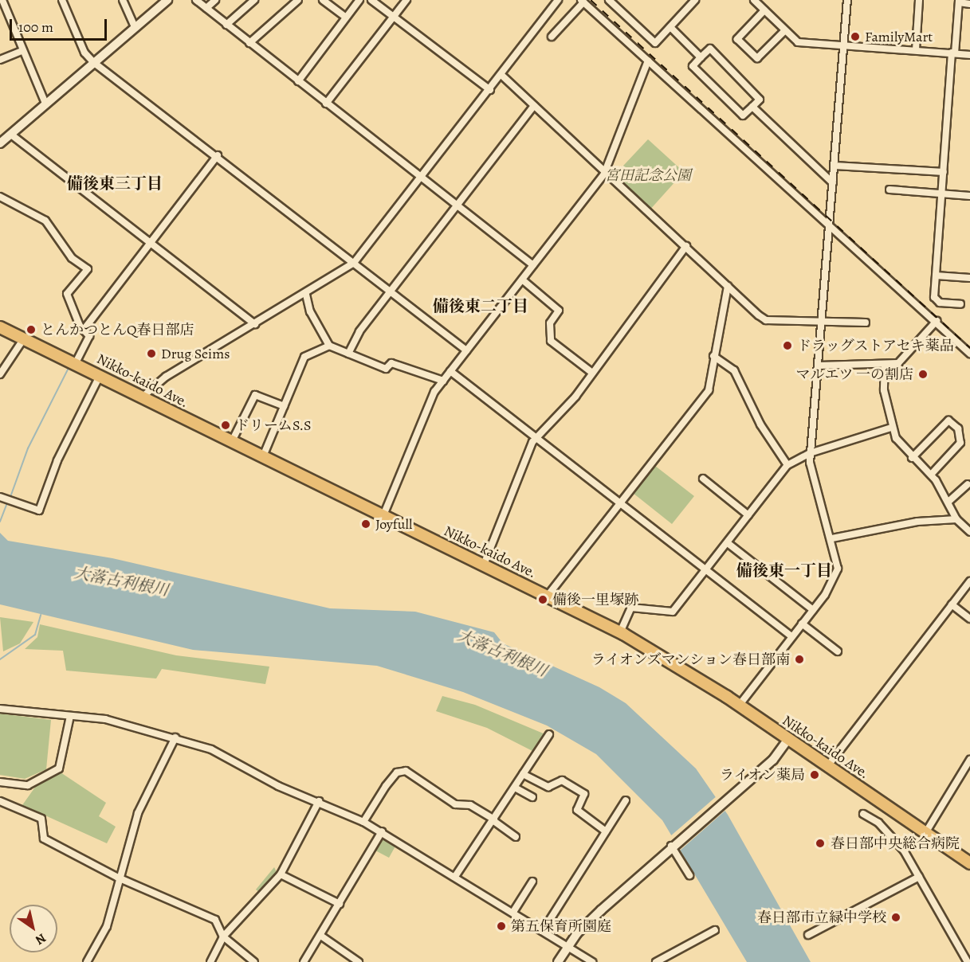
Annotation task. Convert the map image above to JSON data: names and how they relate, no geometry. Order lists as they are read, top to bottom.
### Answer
{
  "streets": {
    "highway": ["Nikko-kaido Ave."]
  },
  "districts": ["備後東三丁目", "備後東二丁目", "備後東一丁目"],
  "water": ["大落古利根川"],
  "parks": ["宮田記念公園"],
  "places": [
    "FamilyMart",
    "とんかつとんQ春日部店",
    "ドラッグストアセキ薬品",
    "Drug Seims",
    "マルエツ 一の割店",
    "ドリームS.S",
    "Joyfull",
    "備後一里塚跡",
    "ライオンズマンション春日部南",
    "ライオン薬局",
    "春日部中央総合病院",
    "春日部市立緑中学校",
    "第五保育所園庭"
  ],
  "scale_bar": "100 m",
  "north": "bottom right"
}
